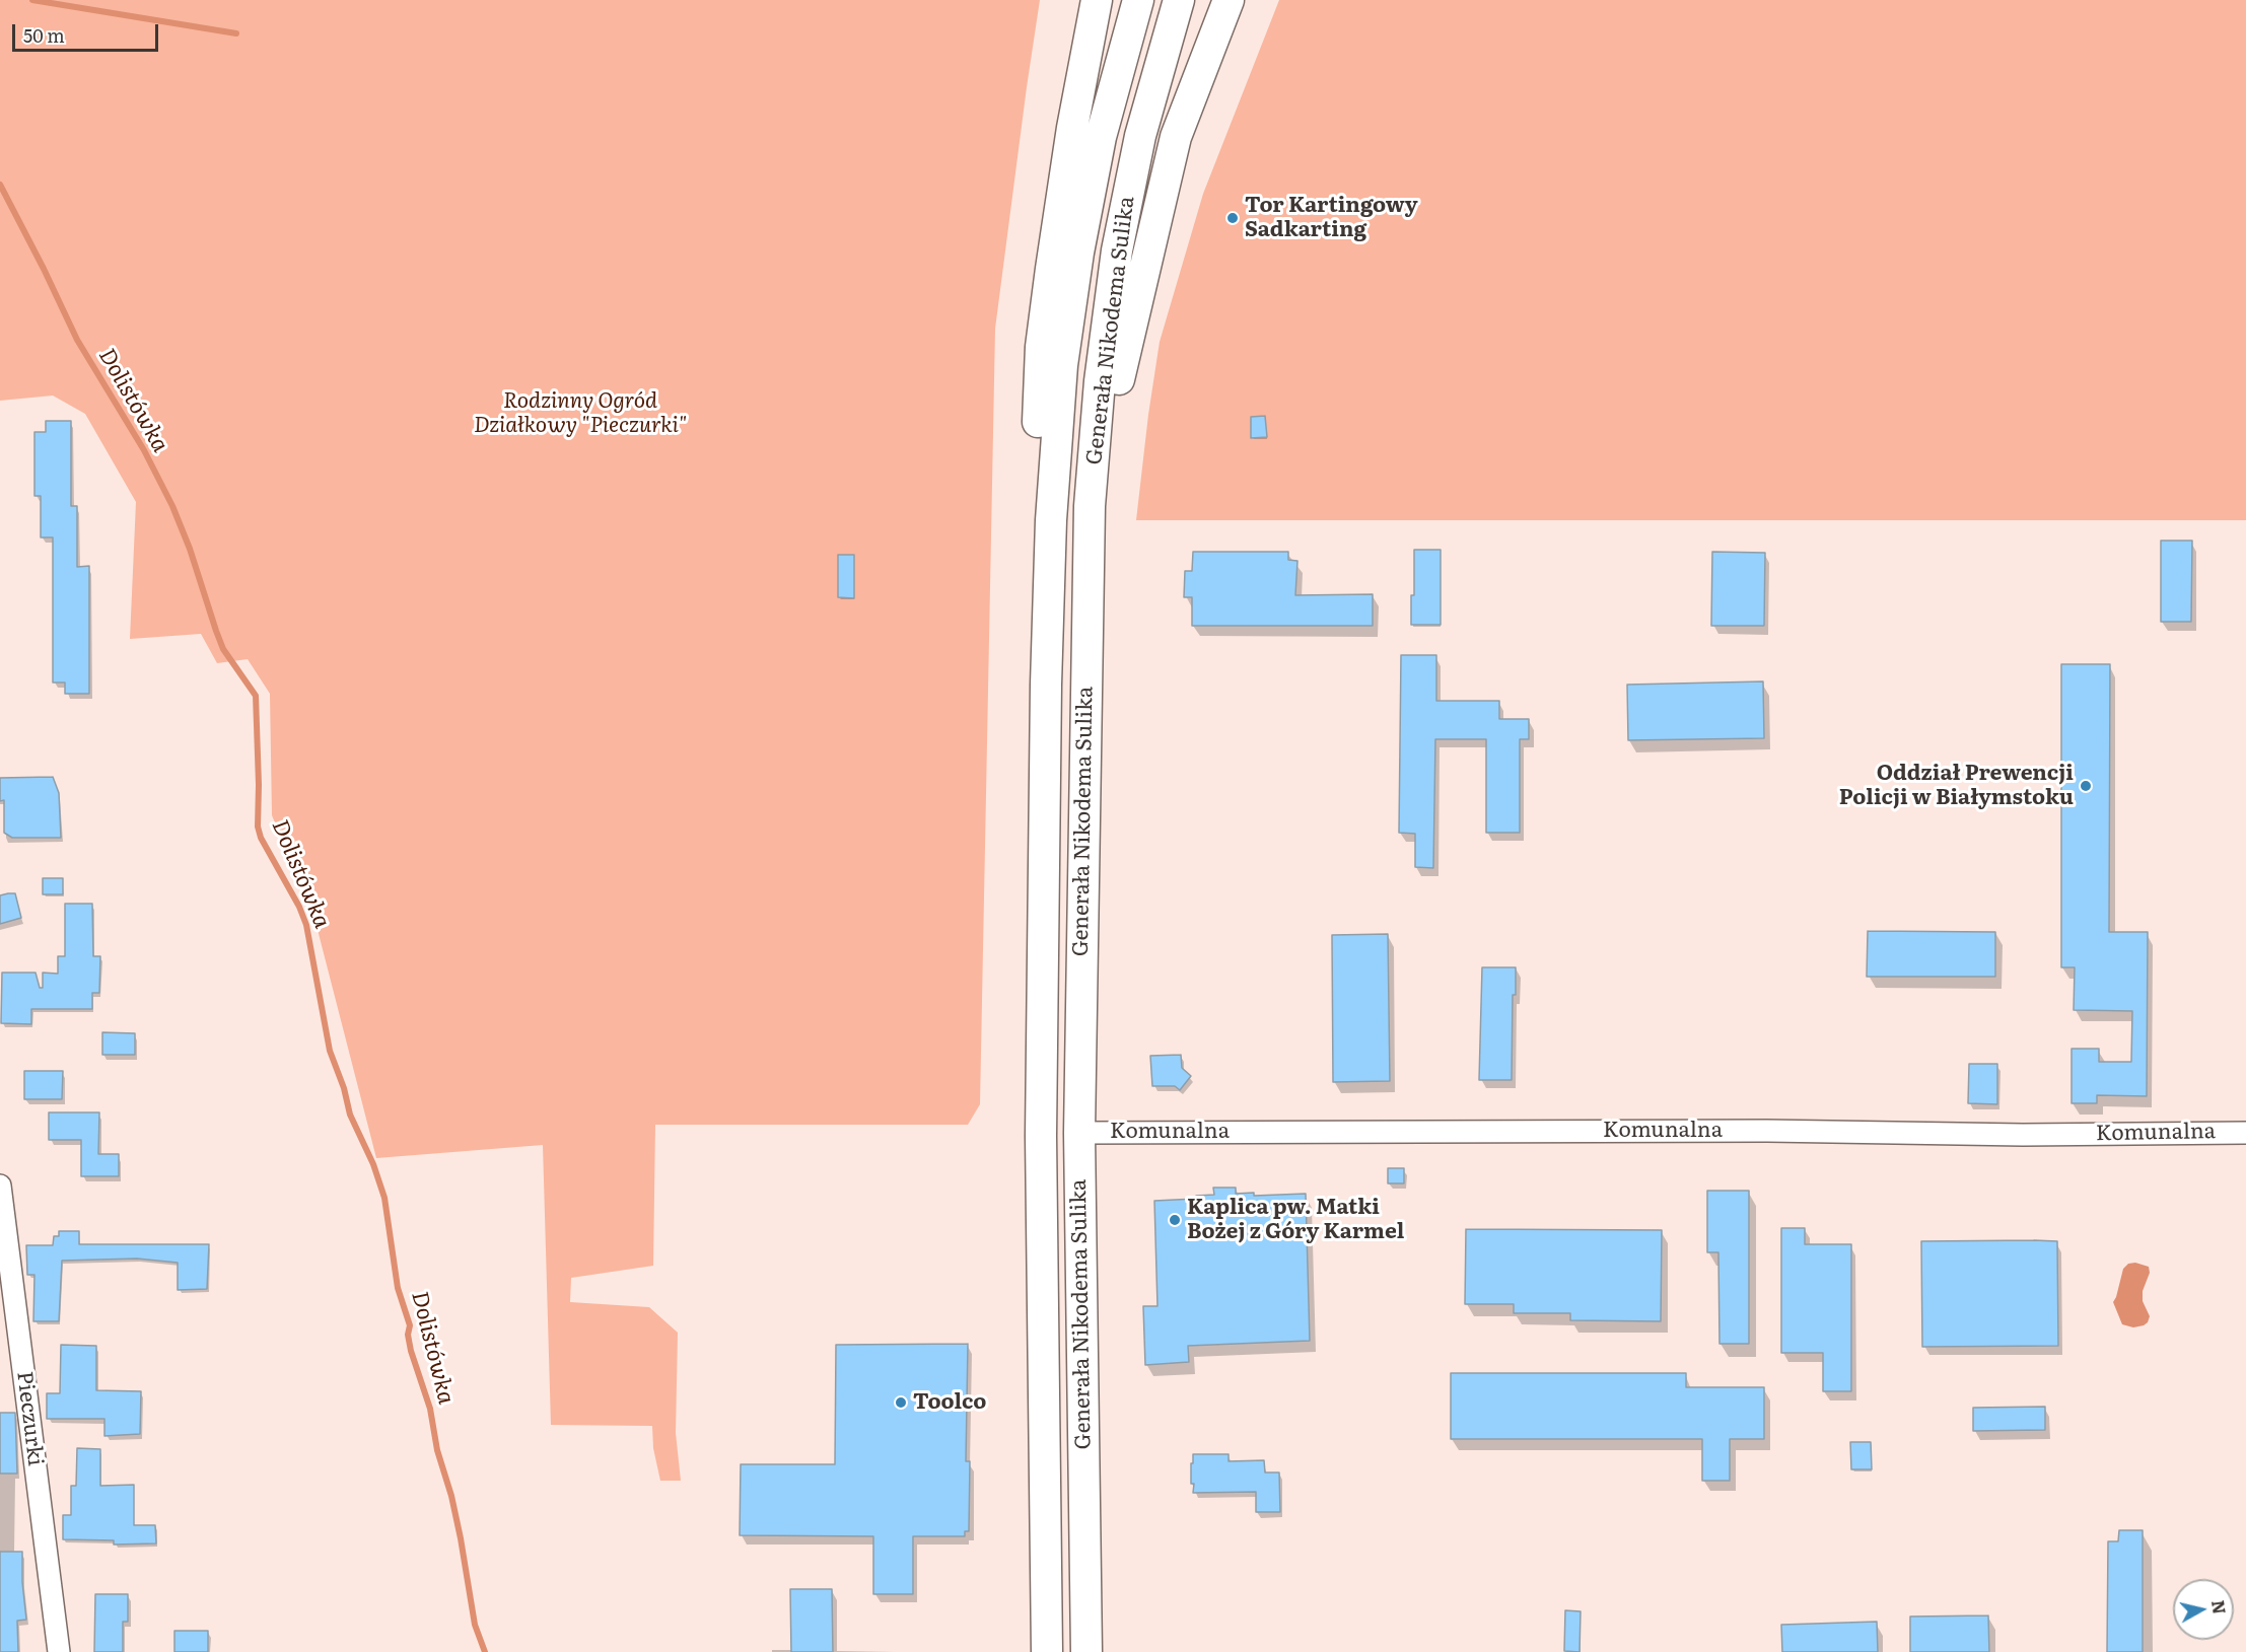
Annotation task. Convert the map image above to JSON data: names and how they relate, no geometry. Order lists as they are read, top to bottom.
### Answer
{
  "streets": {
    "highway": ["Generała Nikodema Sulika"],
    "street": ["Komunalna", "Pieczurki"]
  },
  "crossings": [
    ["Generała Nikodema Sulika", "Komunalna"]
  ],
  "water": ["Dolistówka"],
  "parks": ["Rodzinny Ogród Działkowy \"Pieczurki\""],
  "places": [
    "Tor Kartingowy Sadkarting",
    "Oddział Prewencji Policji w Białymstoku",
    "Kaplica pw. Matki Bożej z Góry Karmel",
    "Toolco"
  ],
  "scale_bar": "50 m",
  "north": "right"
}
